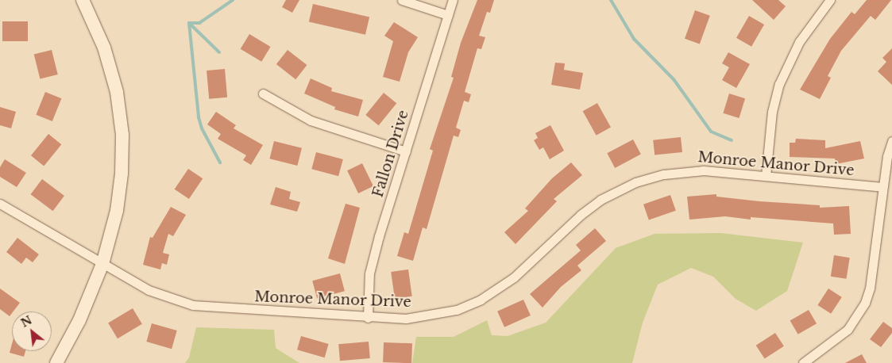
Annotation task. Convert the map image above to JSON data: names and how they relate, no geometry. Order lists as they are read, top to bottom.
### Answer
{
  "streets": {
    "street": ["Fallon Drive", "Monroe Manor Drive"]
  },
  "crossings": [
    ["Fallon Drive", "Monroe Manor Drive"]
  ],
  "north": "top left"
}
